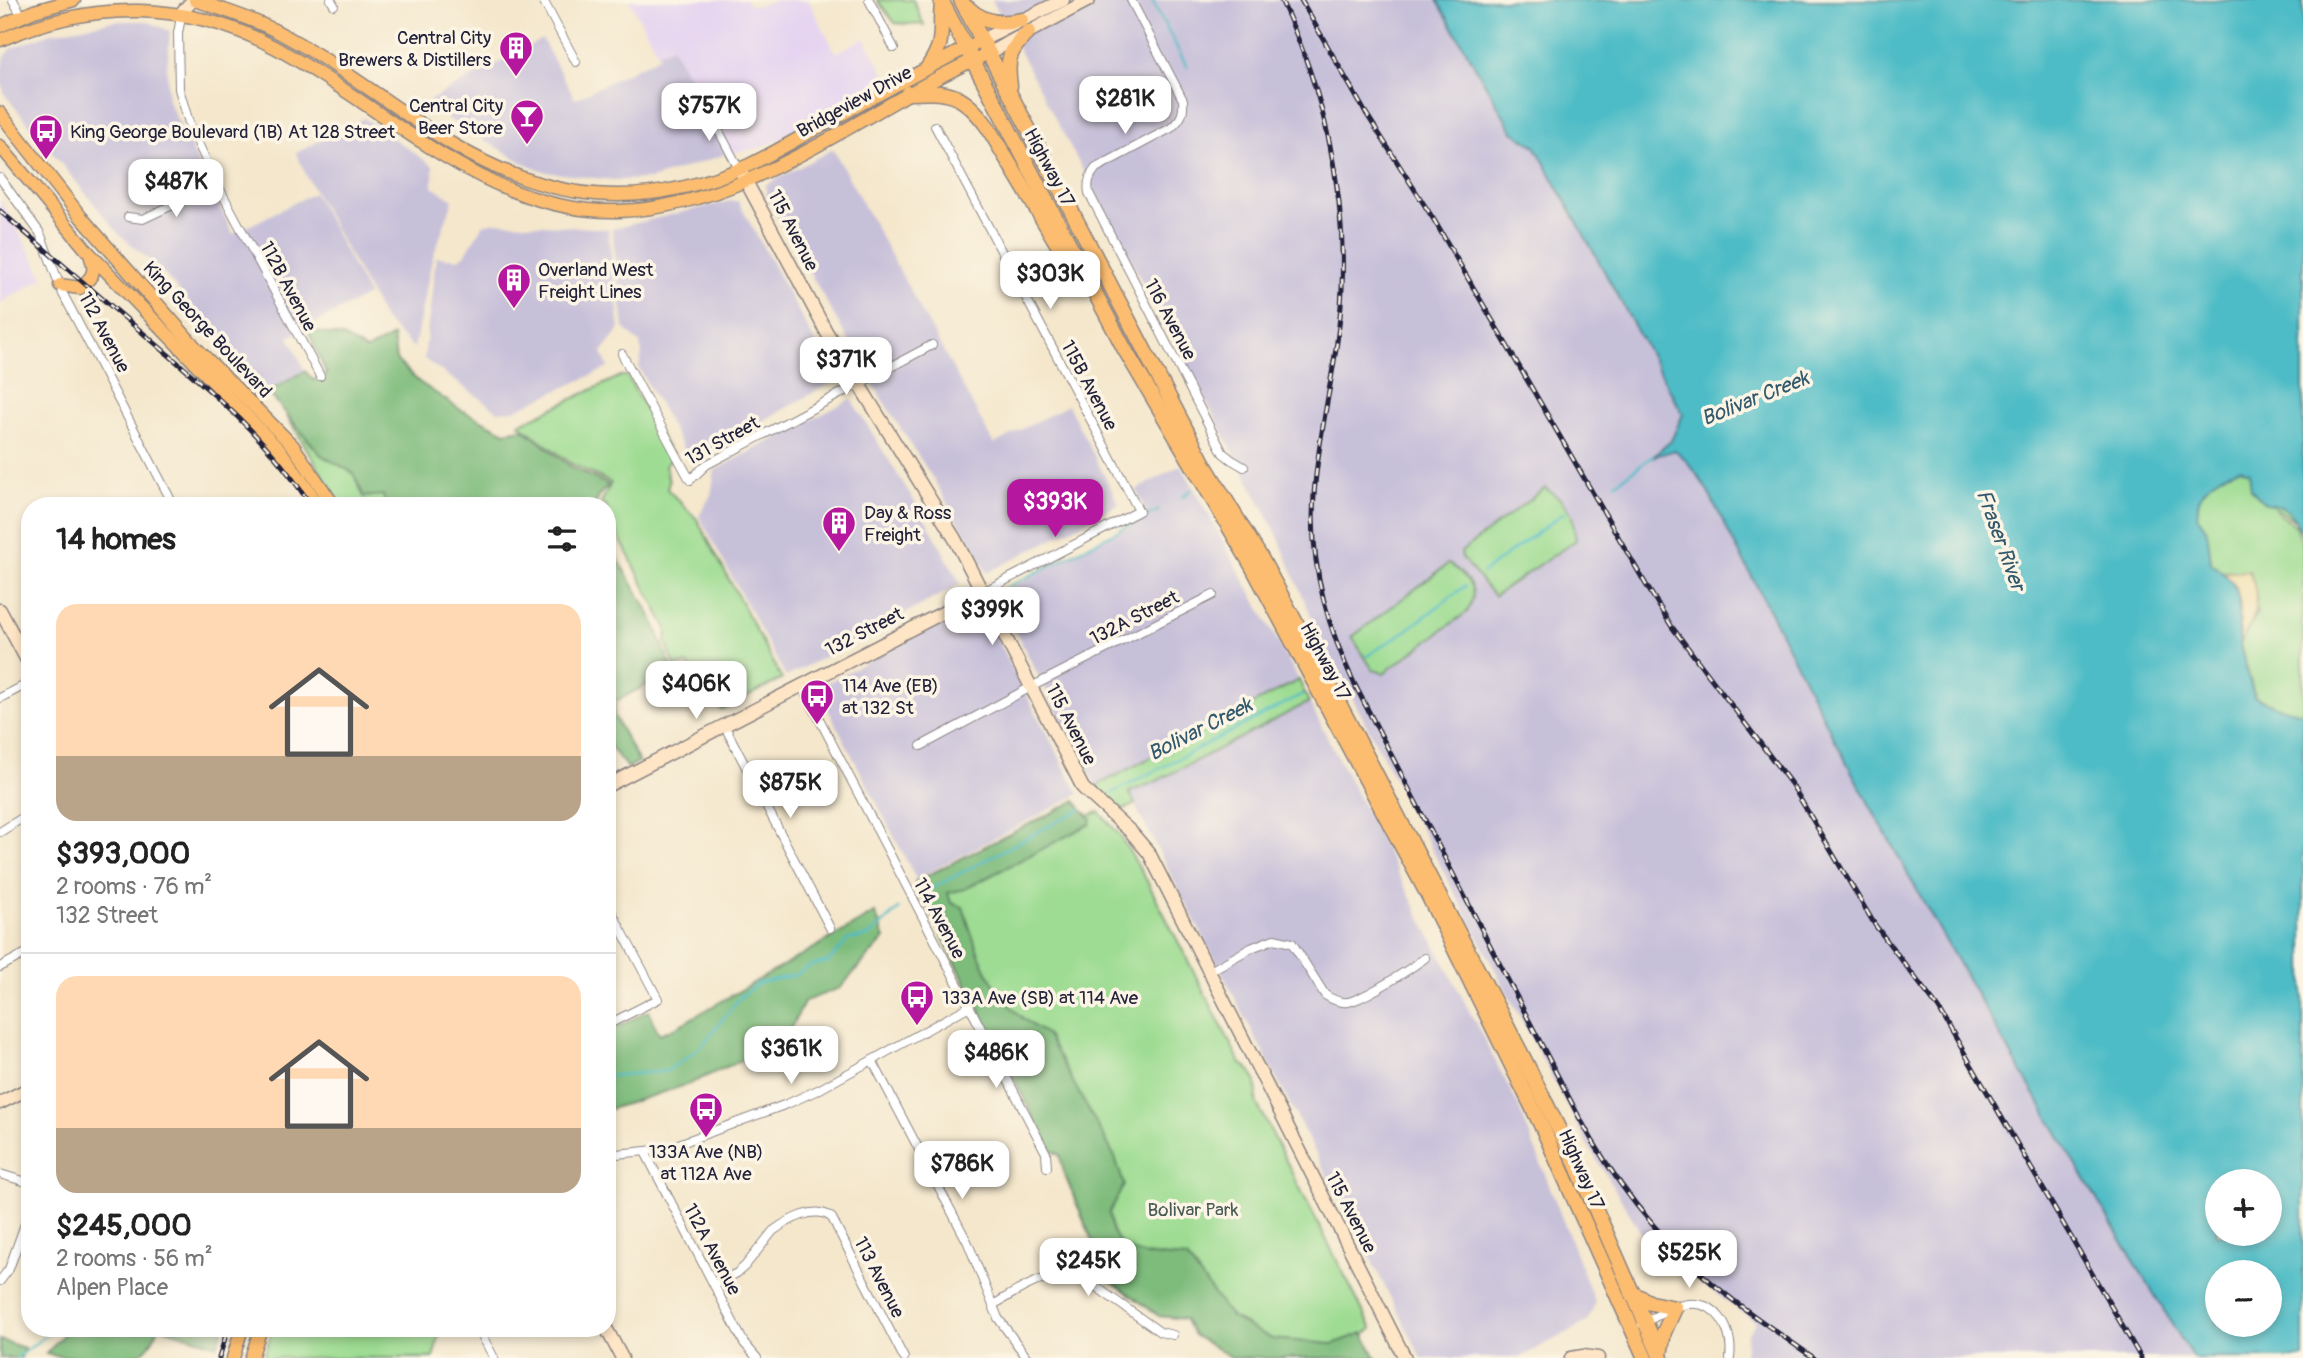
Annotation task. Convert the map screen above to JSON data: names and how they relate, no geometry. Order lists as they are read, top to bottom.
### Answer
{
  "streets": {
    "highway": ["Highway 17"],
    "main road": ["Bridgeview Drive", "King George Boulevard"],
    "street": [
      "115 Avenue",
      "112B Avenue",
      "116 Avenue",
      "112 Avenue",
      "115B Avenue",
      "131 Street",
      "132A Street",
      "132 Street",
      "114 Avenue",
      "112A Avenue",
      "113 Avenue"
    ]
  },
  "crossings": [
    ["Bridgeview Drive", "Highway 17"],
    ["Bridgeview Drive", "115 Avenue"],
    ["Bridgeview Drive", "112B Avenue"],
    ["115 Avenue", "131 Street"],
    ["115 Avenue", "132A Street"],
    ["115 Avenue", "132 Street"],
    ["115B Avenue", "132 Street"],
    ["132 Street", "114 Avenue"],
    ["112A Avenue", "113 Avenue"]
  ],
  "water": ["Bolivar Creek", "Fraser River"],
  "parks": ["Bolivar Park"],
  "places": {
    "building": ["Central City Brewers & Distillers", "Overland West Freight Lines", "Day & Ross Freight"],
    "bar": ["Central City Beer Store"],
    "bus stop": [
      "King George Boulevard (1B) At 128 Street",
      "114 Ave (EB) at 132 St",
      "133A Ave (SB) at 114 Ave",
      "133A Ave (NB) at 112A Ave"
    ]
  },
  "page": {
    "price": [
      "$281K",
      "$757K",
      "$487K",
      "$303K",
      "$371K",
      "$393K",
      "$399K",
      "$406K",
      "$875K",
      "$361K",
      "$486K",
      "$786K",
      "$525K",
      "$245K"
    ],
    "heading": "14 homes",
    "list": [
      {
        "name": "$393,000",
        "note": "2 rooms · 76 m² · 132 Street"
      },
      {
        "name": "$245,000",
        "note": "2 rooms · 56 m² · Alpen Place"
      }
    ],
    "map_buttons": ["+", "−"]
  }
}
